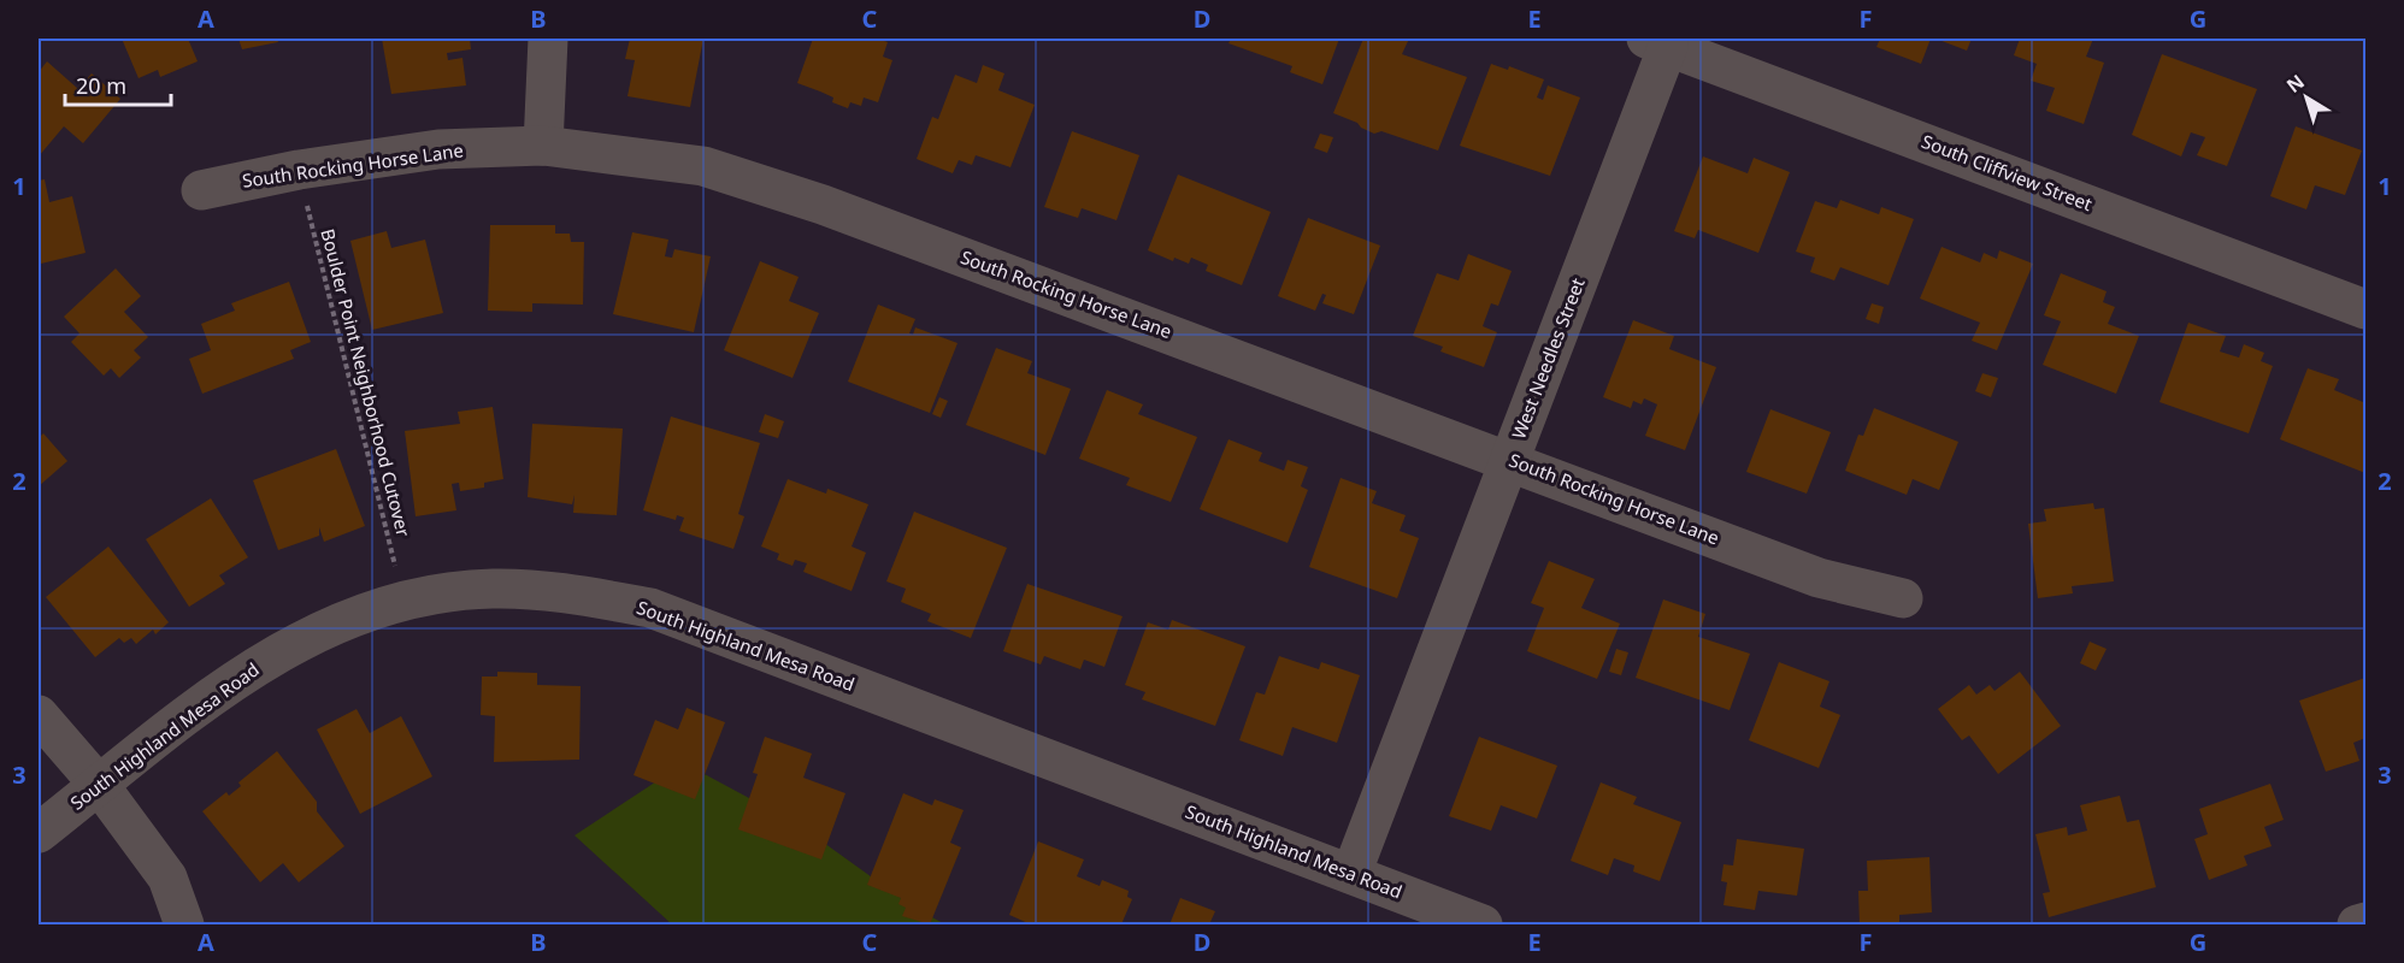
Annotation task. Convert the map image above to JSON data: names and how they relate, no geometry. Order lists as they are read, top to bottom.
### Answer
{
  "streets": {
    "street": [
      "South Rocking Horse Lane",
      "South Cliffview Street",
      "West Needles Street",
      "South Highland Mesa Road"
    ],
    "path": ["Boulder Point Neighborhood Cutover"]
  },
  "crossings": [
    ["South Rocking Horse Lane", "West Needles Street"],
    ["South Rocking Horse Lane", "Boulder Point Neighborhood Cutover"],
    ["South Cliffview Street", "West Needles Street"],
    ["West Needles Street", "South Highland Mesa Road"],
    ["Boulder Point Neighborhood Cutover", "South Highland Mesa Road"]
  ],
  "scale_bar": "20 m",
  "north": "top left",
  "grid": {
    "columns": [
      "A",
      "B",
      "C",
      "D",
      "E",
      "F",
      "G"
    ],
    "rows": ["1", "2", "3"]
  }
}
